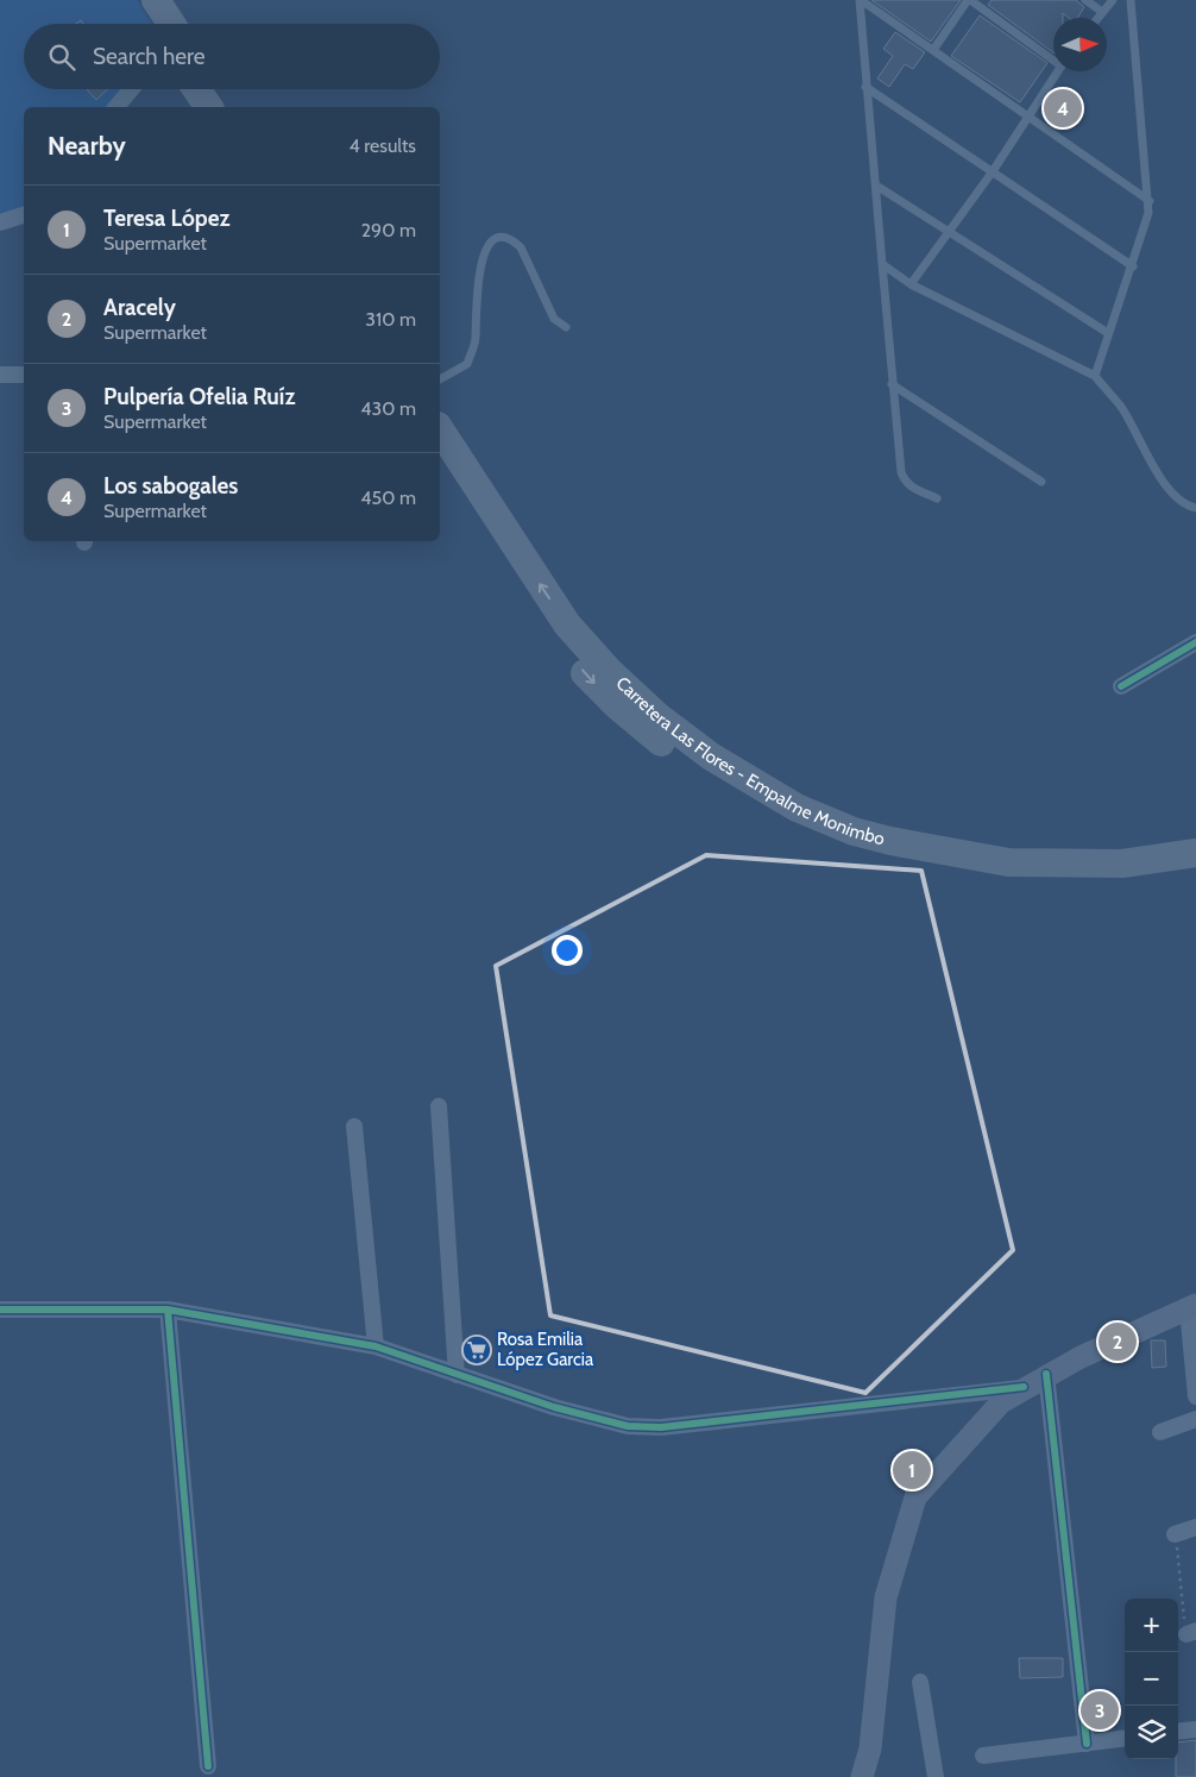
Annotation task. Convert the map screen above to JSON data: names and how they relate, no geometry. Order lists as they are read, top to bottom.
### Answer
{
  "streets": {
    "highway": ["Carretera Las Flores - Empalme Monimbo"]
  },
  "places": {
    "supermarket": ["Rosa Emilia López Garcia"]
  },
  "north": "right",
  "page": {
    "search": "Search here",
    "pins": [
      "4",
      "2",
      "1",
      "3"
    ],
    "heading": ["Nearby", "4 results"],
    "list": [
      {
        "mark": "1",
        "name": "Teresa López",
        "note": "Supermarket",
        "value": "290 m"
      },
      {
        "mark": "2",
        "name": "Aracely",
        "note": "Supermarket",
        "value": "310 m"
      },
      {
        "mark": "3",
        "name": "Pulpería Ofelia Ruíz",
        "note": "Supermarket",
        "value": "430 m"
      },
      {
        "mark": "4",
        "name": "Los sabogales",
        "note": "Supermarket",
        "value": "450 m"
      }
    ],
    "map_buttons": ["+", "−"]
  }
}
